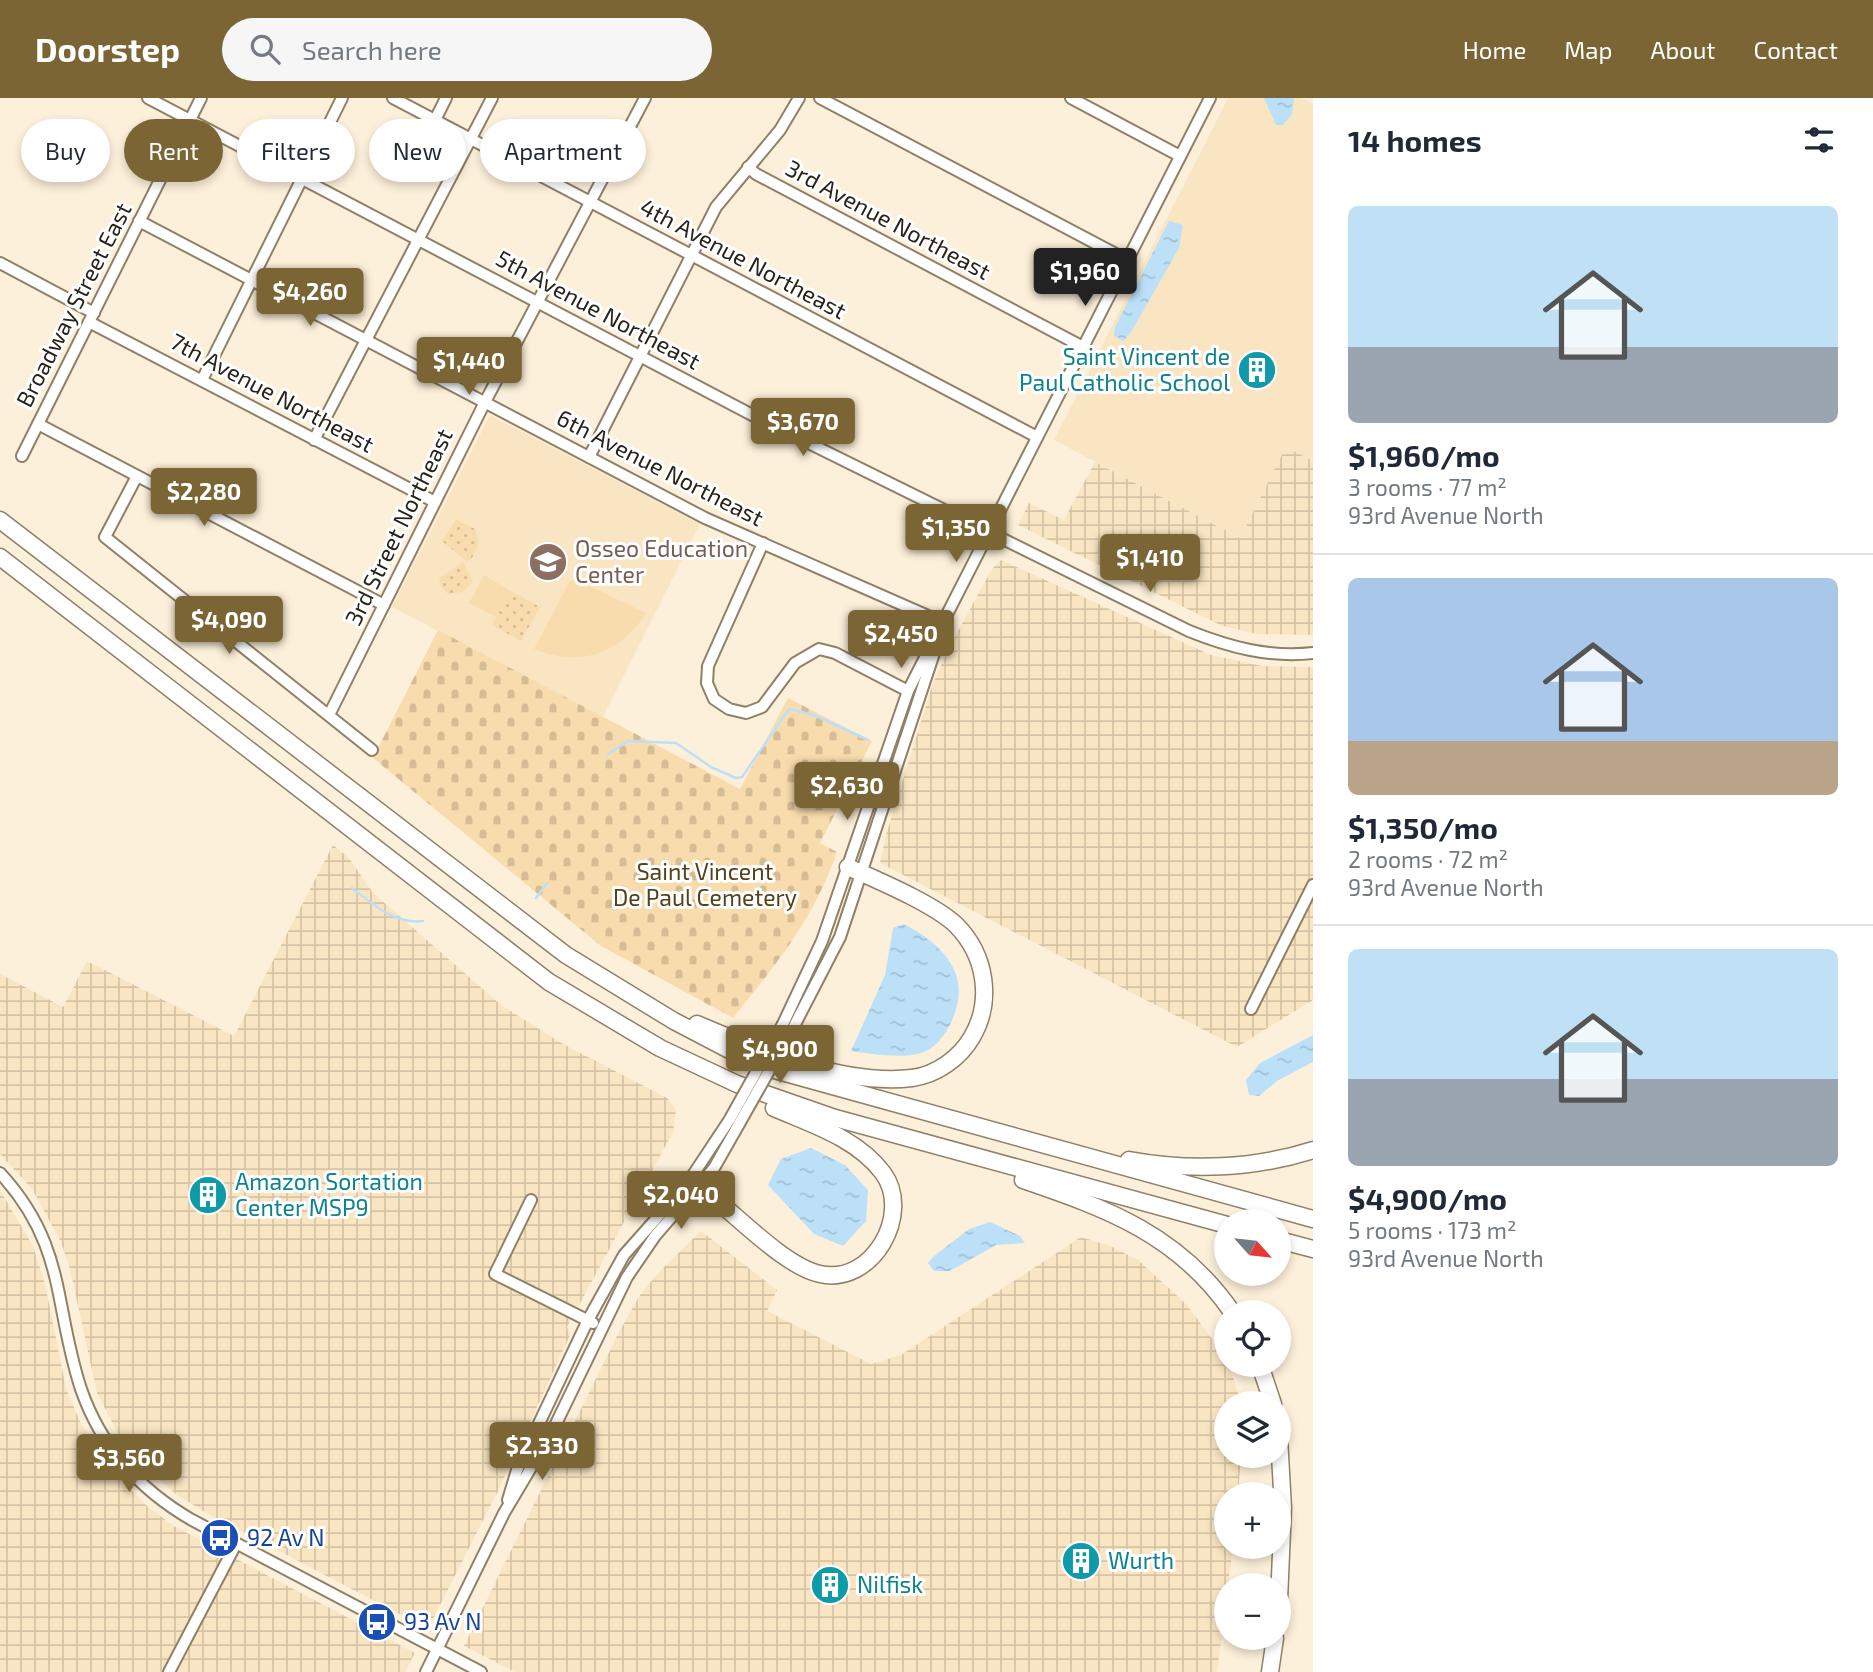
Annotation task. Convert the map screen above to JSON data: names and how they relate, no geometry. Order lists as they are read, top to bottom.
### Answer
{
  "streets": {
    "street": [
      "3rd Avenue Northeast",
      "4th Avenue Northeast",
      "Broadway Street East",
      "5th Avenue Northeast",
      "7th Avenue Northeast",
      "6th Avenue Northeast",
      "3rd Street Northeast"
    ]
  },
  "crossings": [
    ["4th Avenue Northeast", "3rd Street Northeast"],
    ["Broadway Street East", "7th Avenue Northeast"],
    ["Broadway Street East", "6th Avenue Northeast"],
    ["5th Avenue Northeast", "3rd Street Northeast"],
    ["7th Avenue Northeast", "3rd Street Northeast"],
    ["6th Avenue Northeast", "3rd Street Northeast"]
  ],
  "parks": ["Saint Vincent De Paul Cemetery"],
  "places": {
    "building": [
      "Saint Vincent de Paul Catholic School",
      "Amazon Sortation Center MSP9",
      "Wurth",
      "Nilfisk"
    ],
    "school or university": ["Osseo Education Center"],
    "bus stop": ["92 Av N", "93 Av N"]
  },
  "north": "bottom right",
  "page": {
    "header": "Doorstep",
    "search": "Search here",
    "nav": [
      "Home",
      "Map",
      "About",
      "Contact"
    ],
    "heading": "14 homes",
    "chip": [
      "Buy",
      "Rent",
      "Filters",
      "New",
      "Apartment"
    ],
    "list": [
      {
        "name": "$1,960/mo",
        "note": "3 rooms · 77 m² · 93rd Avenue North"
      },
      {
        "name": "$1,350/mo",
        "note": "2 rooms · 72 m² · 93rd Avenue North"
      },
      {
        "name": "$4,900/mo",
        "note": "5 rooms · 173 m² · 93rd Avenue North"
      }
    ],
    "price": [
      "$1,960",
      "$4,260",
      "$1,440",
      "$3,670",
      "$2,280",
      "$1,350",
      "$1,410",
      "$4,090",
      "$2,450",
      "$2,630",
      "$4,900",
      "$2,040",
      "$2,330",
      "$3,560"
    ],
    "map_buttons": ["+", "−"]
  }
}
